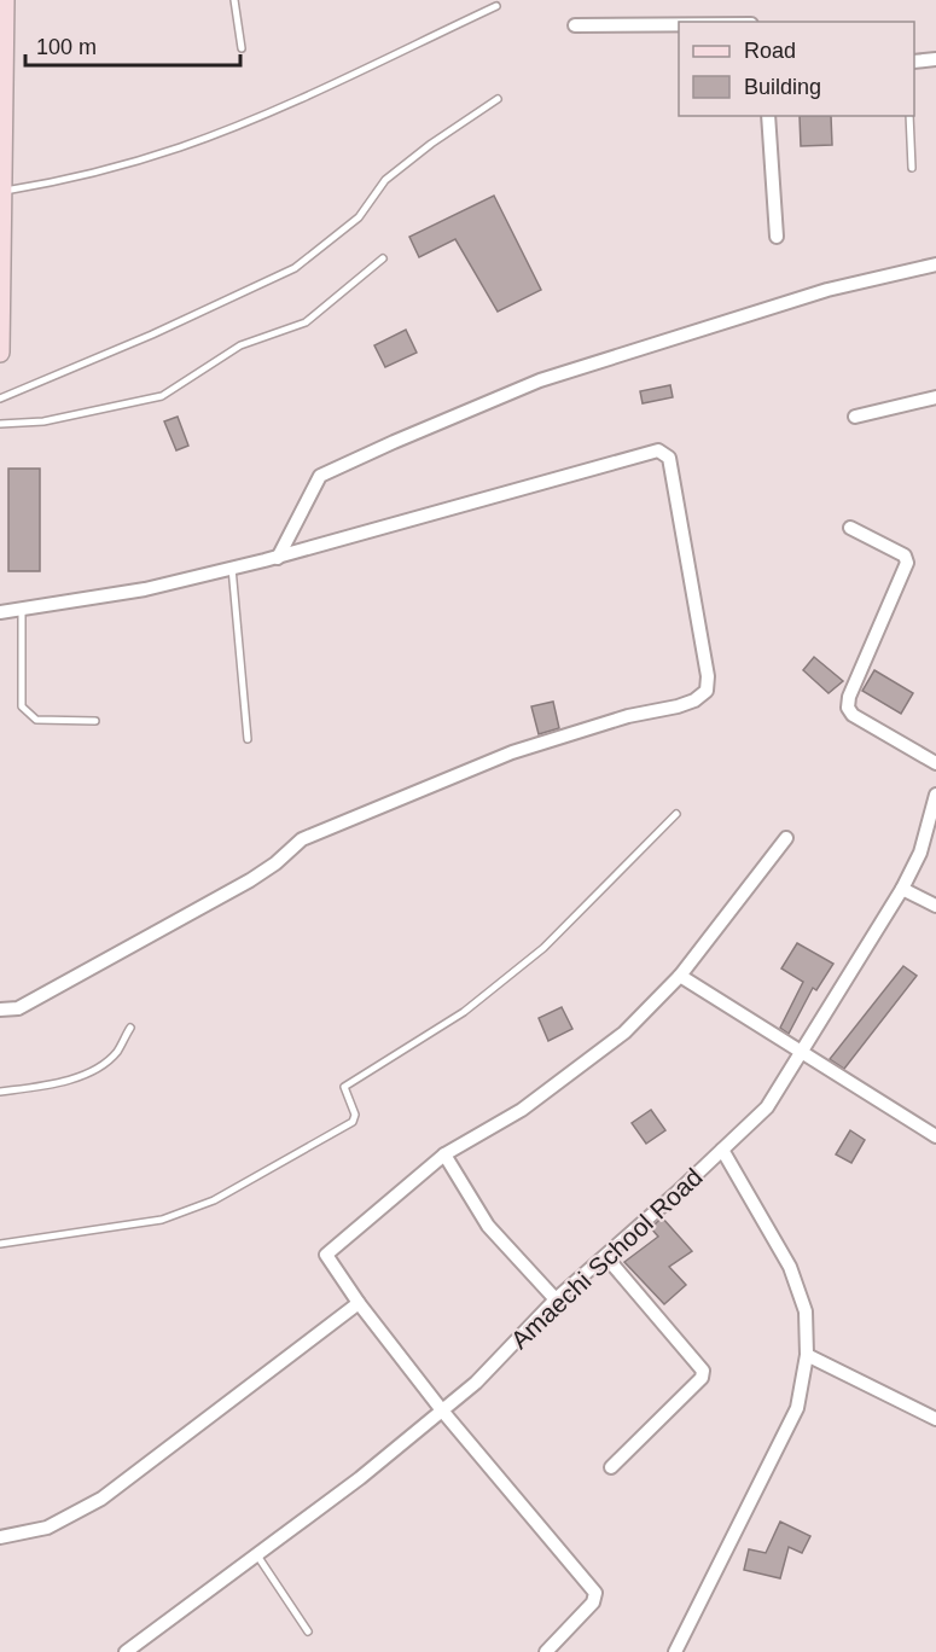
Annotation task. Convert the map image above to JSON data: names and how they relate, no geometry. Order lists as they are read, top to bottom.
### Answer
{
  "streets": {
    "street": ["Amaechi School Road"]
  },
  "legend": ["Road", "Building"],
  "scale_bar": "100 m"
}
